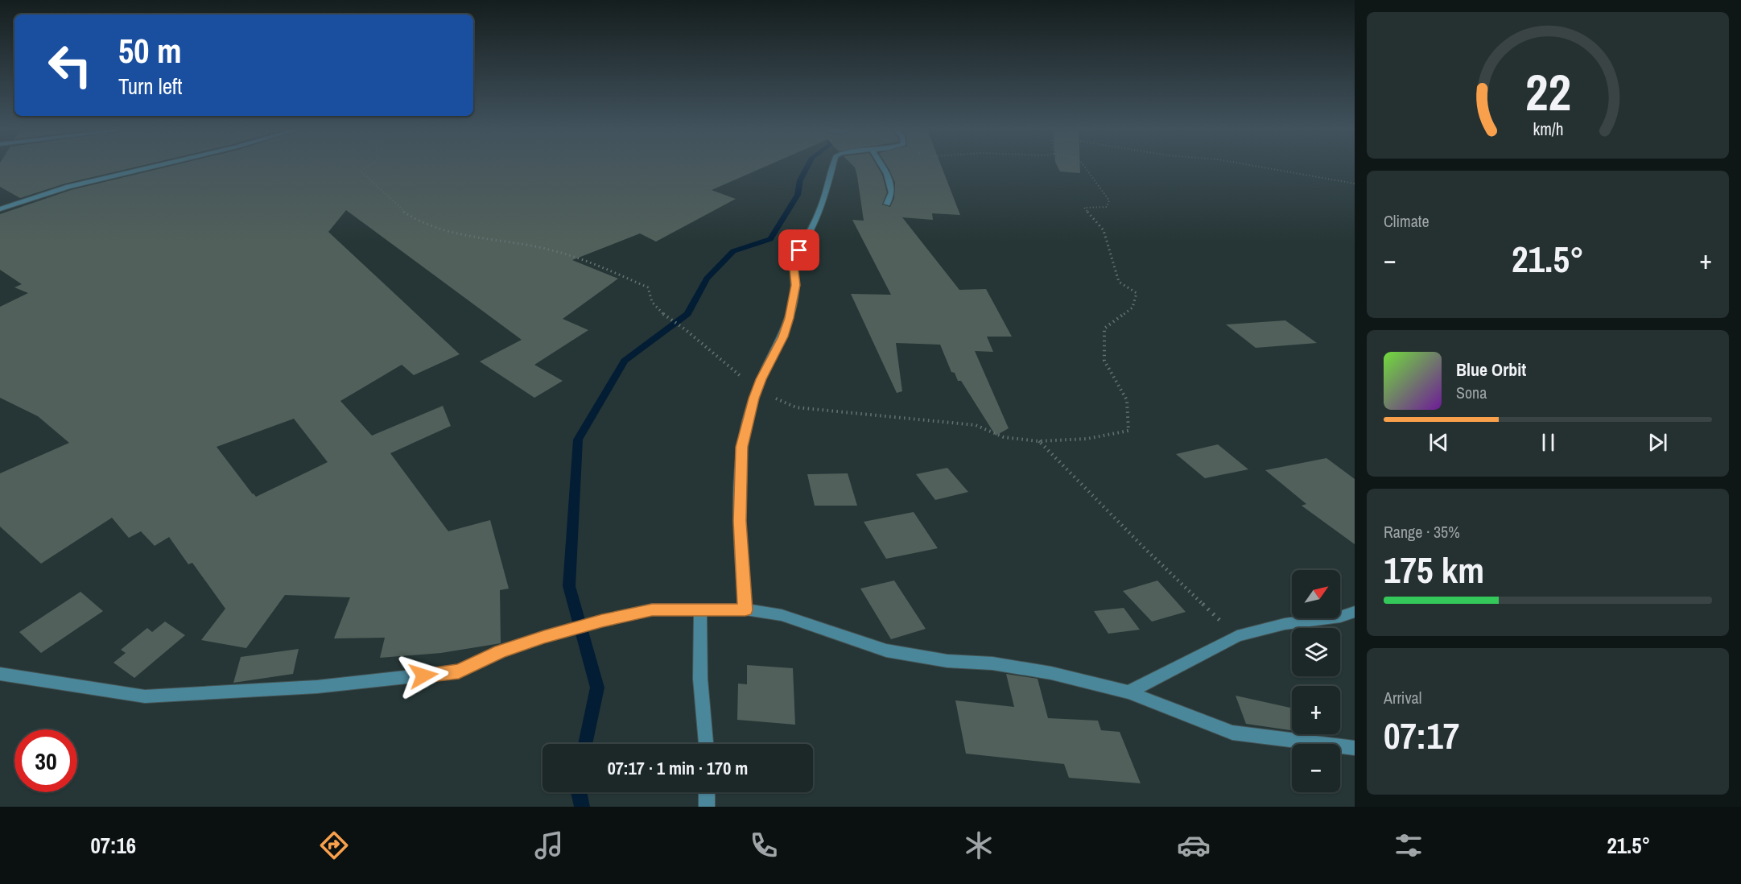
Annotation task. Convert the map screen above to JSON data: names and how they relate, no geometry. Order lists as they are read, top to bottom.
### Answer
{
  "north": "top right",
  "page": {
    "turn": ["50 m", "Turn left"],
    "tile": [
      "Climate",
      ["Range · 35%", "175 km"],
      ["Arrival", "07:17"]
    ],
    "heat": ["−", "21.5°", "+"],
    "song": ["Blue Orbit", "Sona"],
    "map_buttons": ["+", "−"],
    "limit": "30",
    "trip": "07:17 · 1 min · 170 m",
    "tabs": ["07:16", "21.5°"],
    "gauge": ["22", "km/h"]
  }
}
